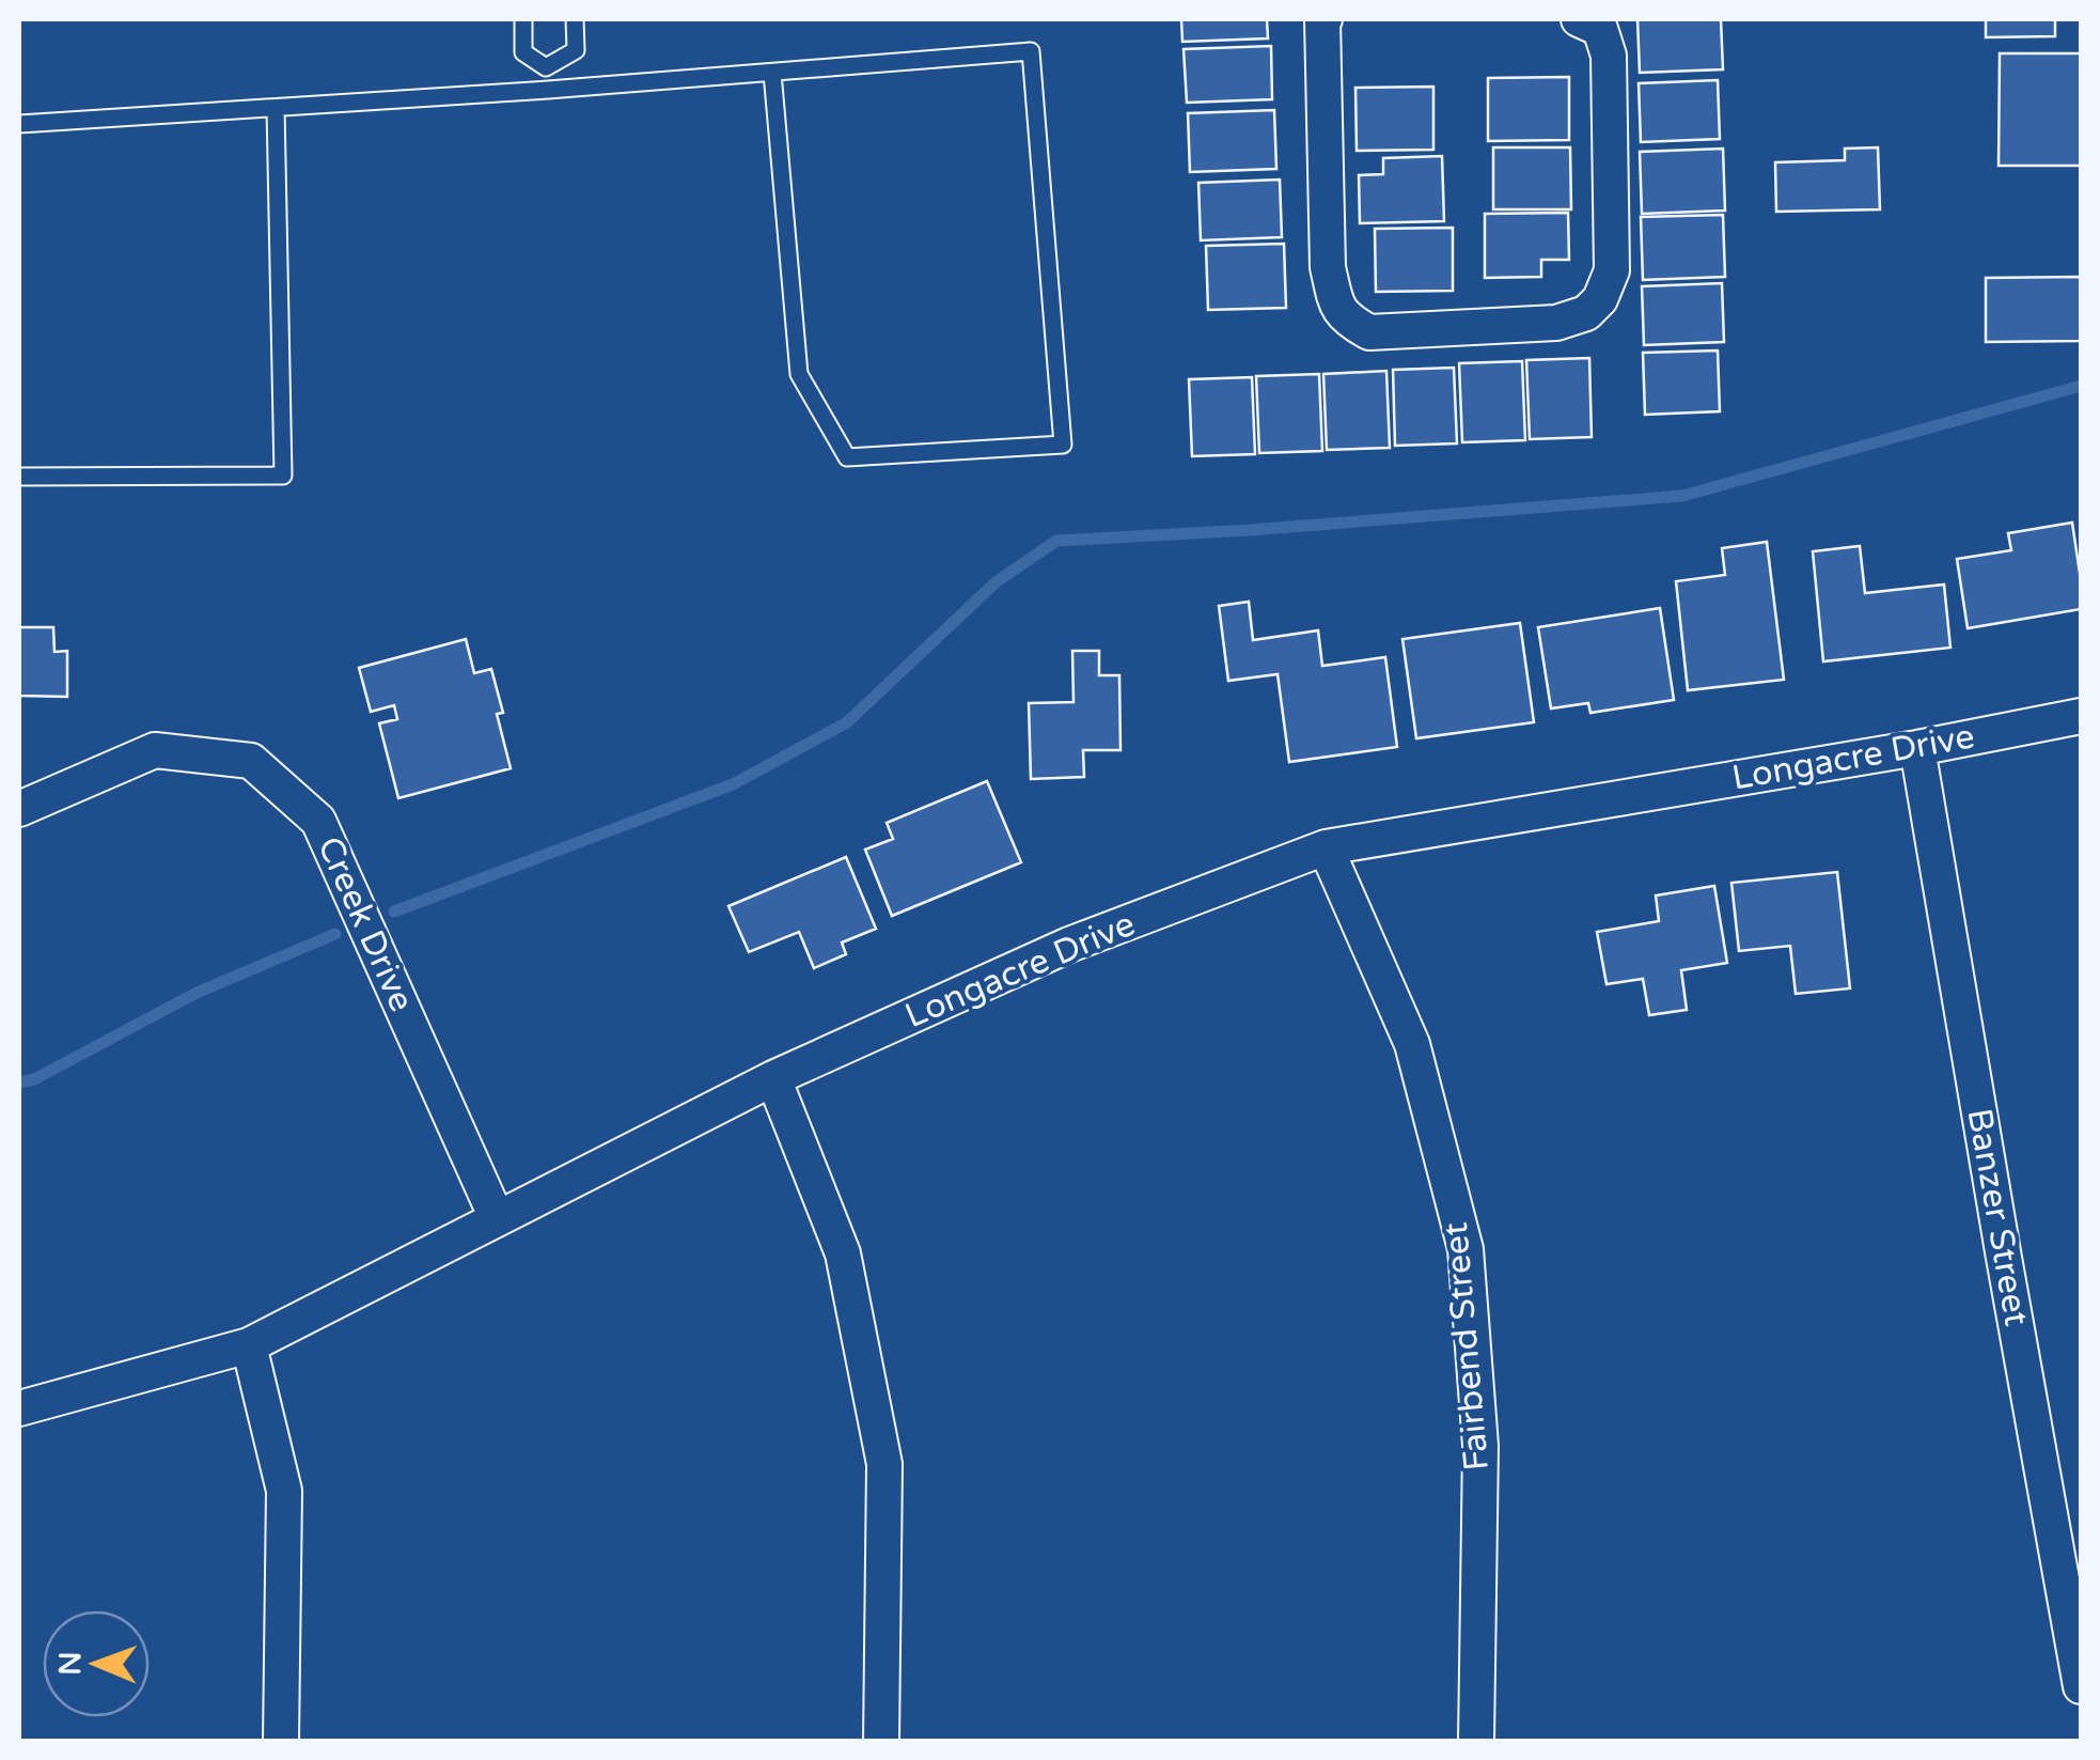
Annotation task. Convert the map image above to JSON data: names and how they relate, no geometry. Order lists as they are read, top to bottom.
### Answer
{
  "streets": {
    "street": [
      "Longacre Drive",
      "Creek Drive",
      "Banzer Street",
      "Fairbend Street"
    ]
  },
  "crossings": [
    ["Longacre Drive", "Creek Drive"],
    ["Longacre Drive", "Banzer Street"],
    ["Longacre Drive", "Fairbend Street"]
  ],
  "north": "left"
}
